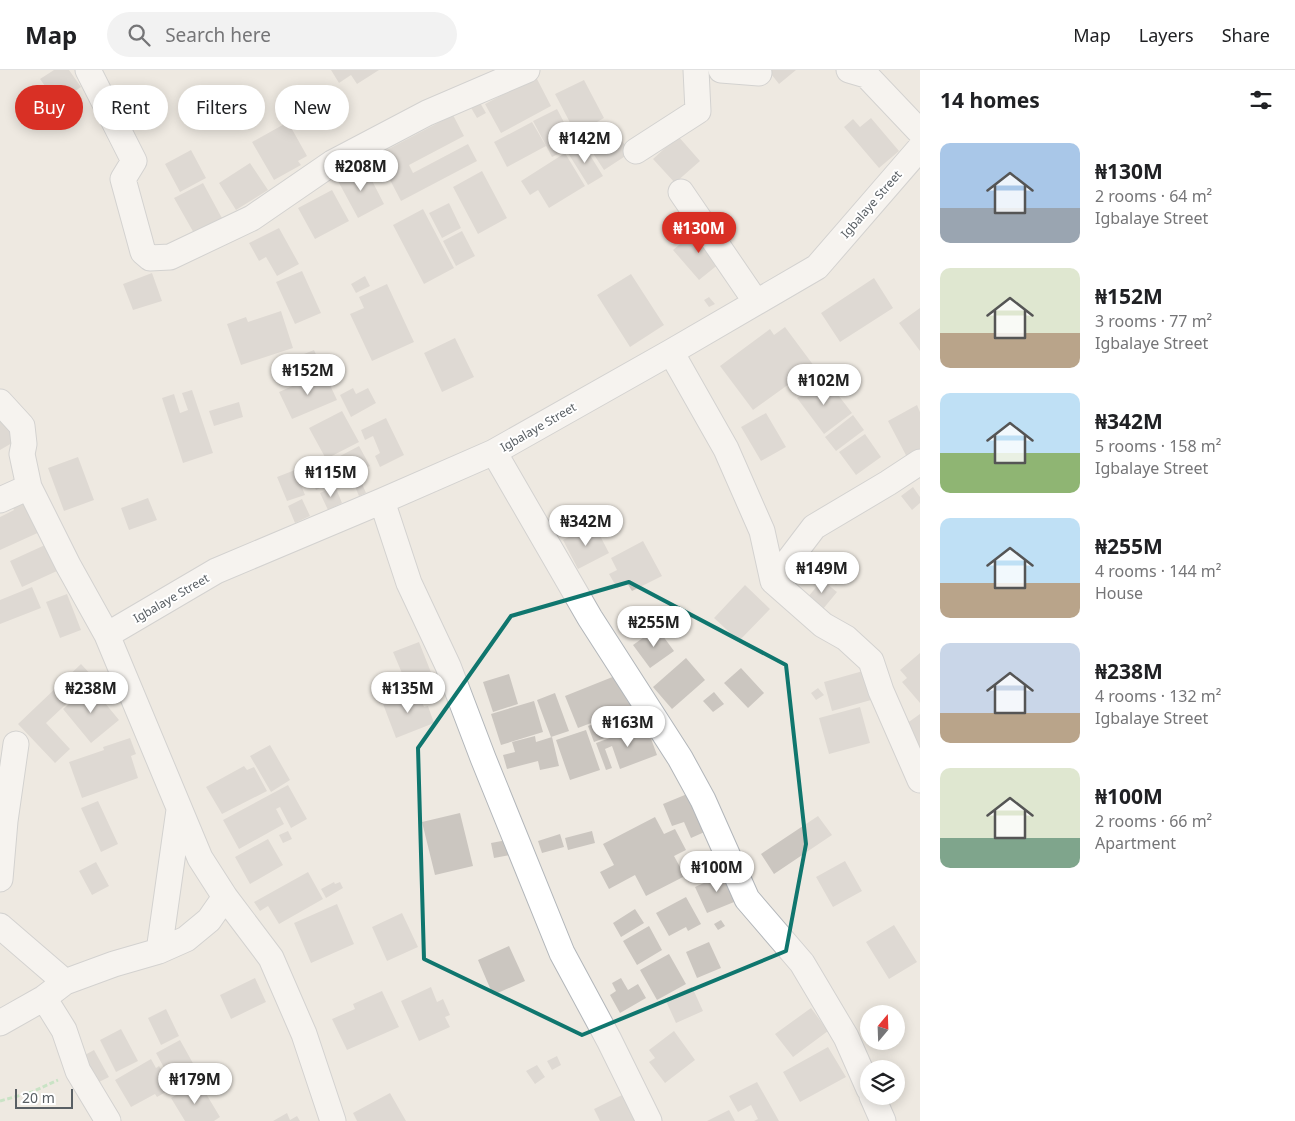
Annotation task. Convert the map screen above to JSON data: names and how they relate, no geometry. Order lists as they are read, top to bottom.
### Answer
{
  "streets": {
    "street": ["Igbalaye Street"]
  },
  "scale_bar": "20 m",
  "north": "top",
  "page": {
    "header": "Map",
    "search": "Search here",
    "nav": ["Map", "Layers", "Share"],
    "heading": "14 homes",
    "chip": [
      "Buy",
      "Rent",
      "Filters",
      "New"
    ],
    "price": [
      "₦142M",
      "₦208M",
      "₦130M",
      "₦152M",
      "₦102M",
      "₦115M",
      "₦342M",
      "₦149M",
      "₦255M",
      "₦238M",
      "₦135M",
      "₦163M",
      "₦100M",
      "₦179M"
    ],
    "list": [
      {
        "name": "₦130M",
        "note": "2 rooms · 64 m² · Igbalaye Street"
      },
      {
        "name": "₦152M",
        "note": "3 rooms · 77 m² · Igbalaye Street"
      },
      {
        "name": "₦342M",
        "note": "5 rooms · 158 m² · Igbalaye Street"
      },
      {
        "name": "₦255M",
        "note": "4 rooms · 144 m² · House"
      },
      {
        "name": "₦238M",
        "note": "4 rooms · 132 m² · Igbalaye Street"
      },
      {
        "name": "₦100M",
        "note": "2 rooms · 66 m² · Apartment"
      }
    ],
    "scale": "20 m"
  }
}
